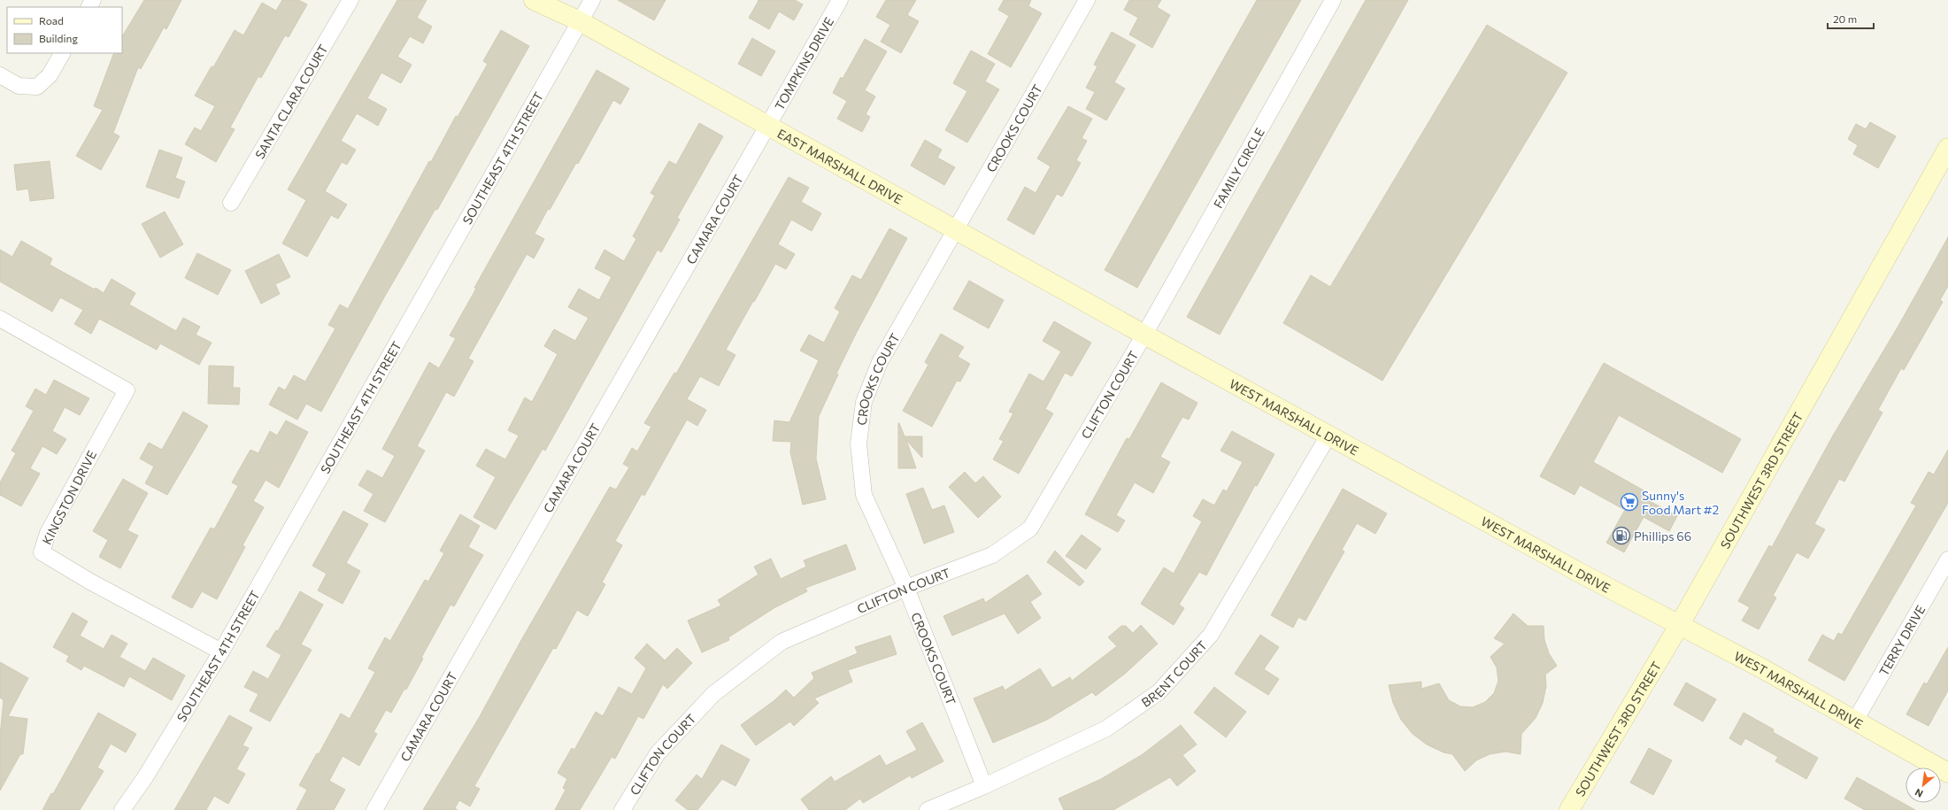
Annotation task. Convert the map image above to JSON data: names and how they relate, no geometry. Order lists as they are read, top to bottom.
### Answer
{
  "streets": {
    "main road": ["EAST MARSHALL DRIVE", "WEST MARSHALL DRIVE", "SOUTHWEST 3RD STREET"],
    "street": [
      "TOMPKINS DRIVE",
      "SANTA CLARA COURT",
      "CROOKS COURT",
      "SOUTHEAST 4TH STREET",
      "FAMILY CIRCLE",
      "CAMARA COURT",
      "CLIFTON COURT",
      "KINGSTON DRIVE",
      "TERRY DRIVE",
      "BRENT COURT"
    ]
  },
  "crossings": [
    ["TOMPKINS DRIVE", "EAST MARSHALL DRIVE"],
    ["TOMPKINS DRIVE", "CAMARA COURT"],
    ["CROOKS COURT", "EAST MARSHALL DRIVE"],
    ["CROOKS COURT", "CLIFTON COURT"],
    ["CROOKS COURT", "BRENT COURT"],
    ["SOUTHEAST 4TH STREET", "EAST MARSHALL DRIVE"],
    ["SOUTHEAST 4TH STREET", "KINGSTON DRIVE"],
    ["EAST MARSHALL DRIVE", "FAMILY CIRCLE"],
    ["EAST MARSHALL DRIVE", "CAMARA COURT"],
    ["EAST MARSHALL DRIVE", "CLIFTON COURT"],
    ["EAST MARSHALL DRIVE", "WEST MARSHALL DRIVE"],
    ["FAMILY CIRCLE", "CLIFTON COURT"],
    ["FAMILY CIRCLE", "WEST MARSHALL DRIVE"],
    ["CLIFTON COURT", "WEST MARSHALL DRIVE"],
    ["WEST MARSHALL DRIVE", "SOUTHWEST 3RD STREET"],
    ["WEST MARSHALL DRIVE", "TERRY DRIVE"],
    ["WEST MARSHALL DRIVE", "BRENT COURT"]
  ],
  "places": {
    "supermarket": ["Sunny's Food Mart #2"],
    "fuel station": ["Phillips 66"]
  },
  "legend": ["Road", "Building"],
  "scale_bar": "20 m",
  "north": "bottom left"
}
